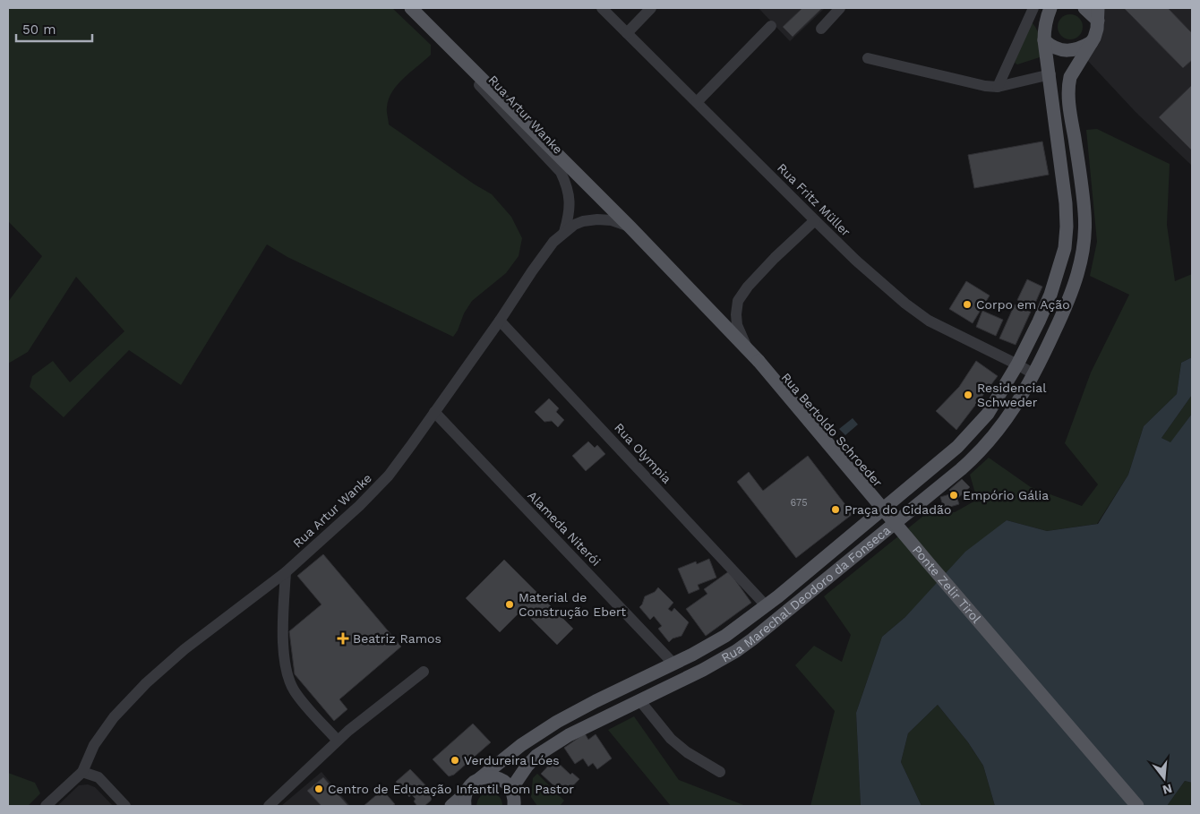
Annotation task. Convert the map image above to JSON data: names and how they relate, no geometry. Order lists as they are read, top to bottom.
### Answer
{
  "streets": {
    "main road": ["Ponte Zelir Tirol", "Rua Marechal Deodoro da Fonseca"],
    "street": [
      "Rua Artur Wanke",
      "Rua Fritz Müller",
      "Rua Bertoldo Schroeder",
      "Rua Olympia",
      "Alameda Niterói"
    ]
  },
  "crossings": [
    ["Rua Artur Wanke", "Rua Olympia"],
    ["Rua Artur Wanke", "Alameda Niterói"],
    ["Rua Artur Wanke", "Ponte Zelir Tirol"],
    ["Rua Fritz Müller", "Rua Marechal Deodoro da Fonseca"],
    ["Rua Bertoldo Schroeder", "Ponte Zelir Tirol"],
    ["Rua Bertoldo Schroeder", "Rua Marechal Deodoro da Fonseca"],
    ["Rua Olympia", "Rua Marechal Deodoro da Fonseca"],
    ["Alameda Niterói", "Rua Marechal Deodoro da Fonseca"]
  ],
  "places": {
    "other": [
      "Corpo em Ação",
      "Residencial Schweder",
      "Empório Gália",
      "Praça do Cidadão",
      "Material de Construção Ebert",
      "Verdureira Lóes",
      "Centro de Educação Infantil Bom Pastor"
    ],
    "health": ["Beatriz Ramos"]
  },
  "house_numbers": ["675"],
  "scale_bar": "50 m",
  "north": "bottom"
}
